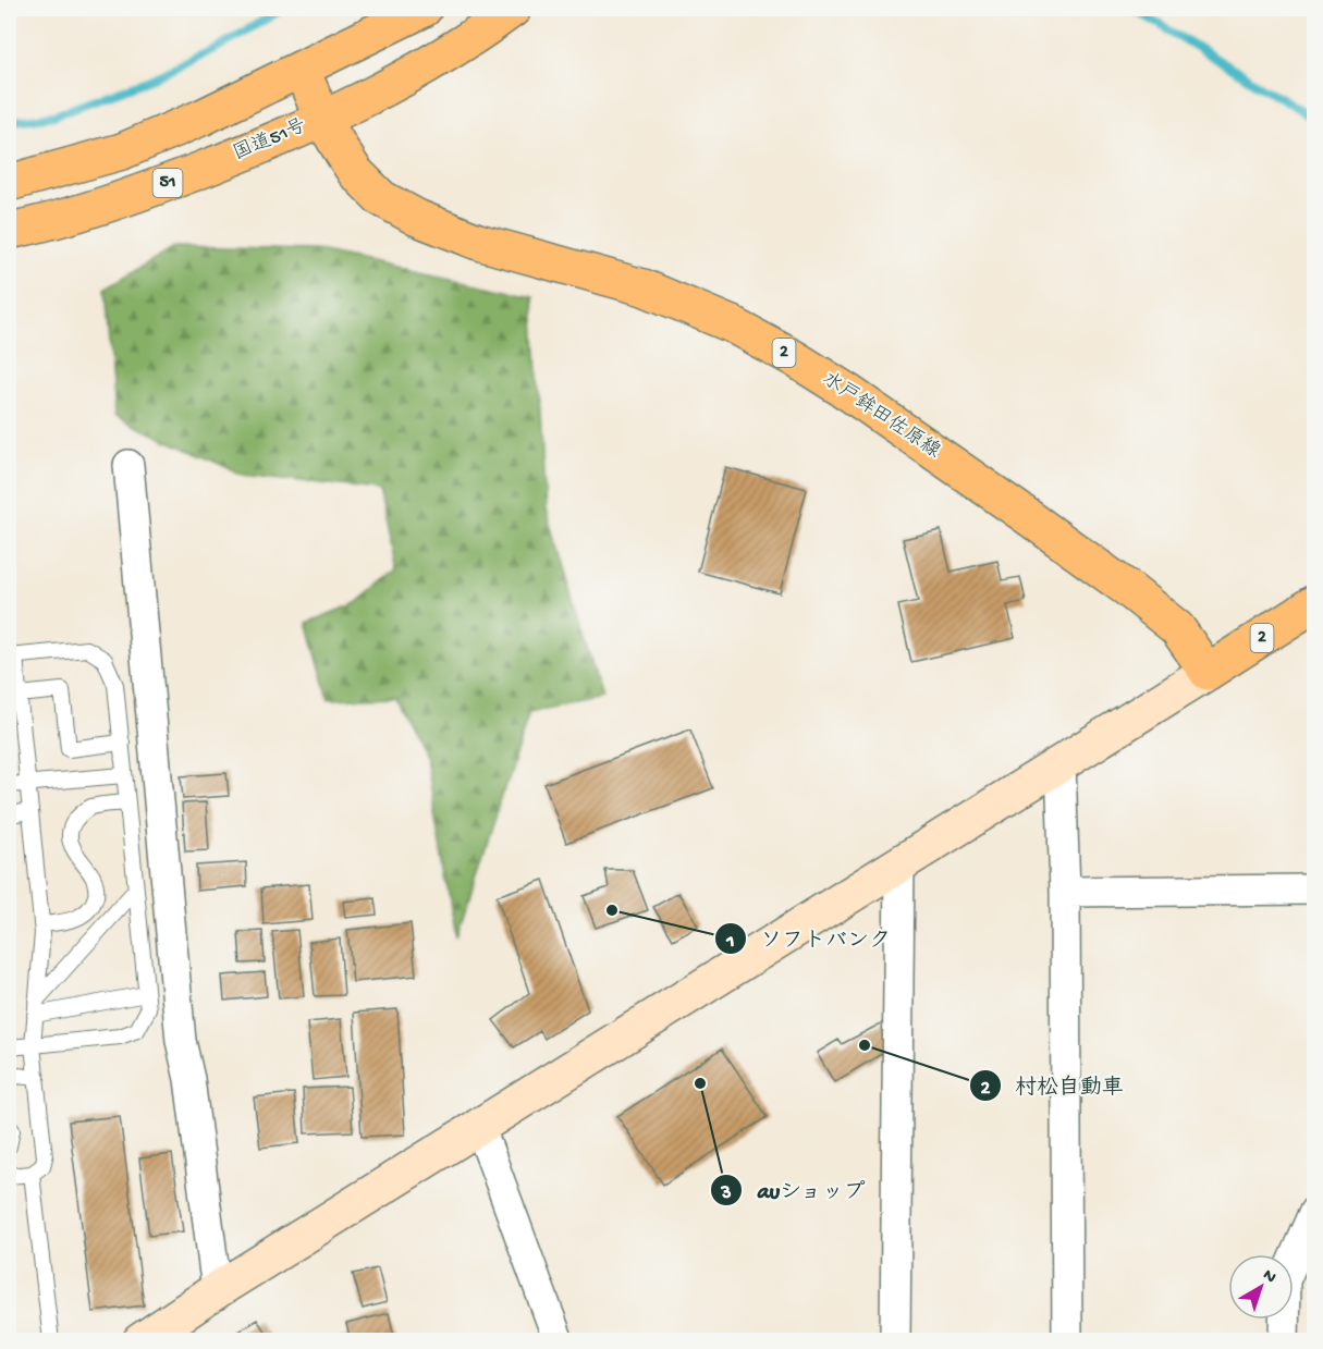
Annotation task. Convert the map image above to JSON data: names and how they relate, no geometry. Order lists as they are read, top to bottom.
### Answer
{
  "streets": {
    "main road": [
      "国道51号",
      "51",
      "2",
      "水戸鉾田佐原線"
    ]
  },
  "crossings": [
    ["国道51号", "水戸鉾田佐原線"],
    ["51", "水戸鉾田佐原線"],
    ["2", "水戸鉾田佐原線"]
  ],
  "places": ["ソフトバンク", "村松自動車", "auショップ"],
  "north": "top right"
}
